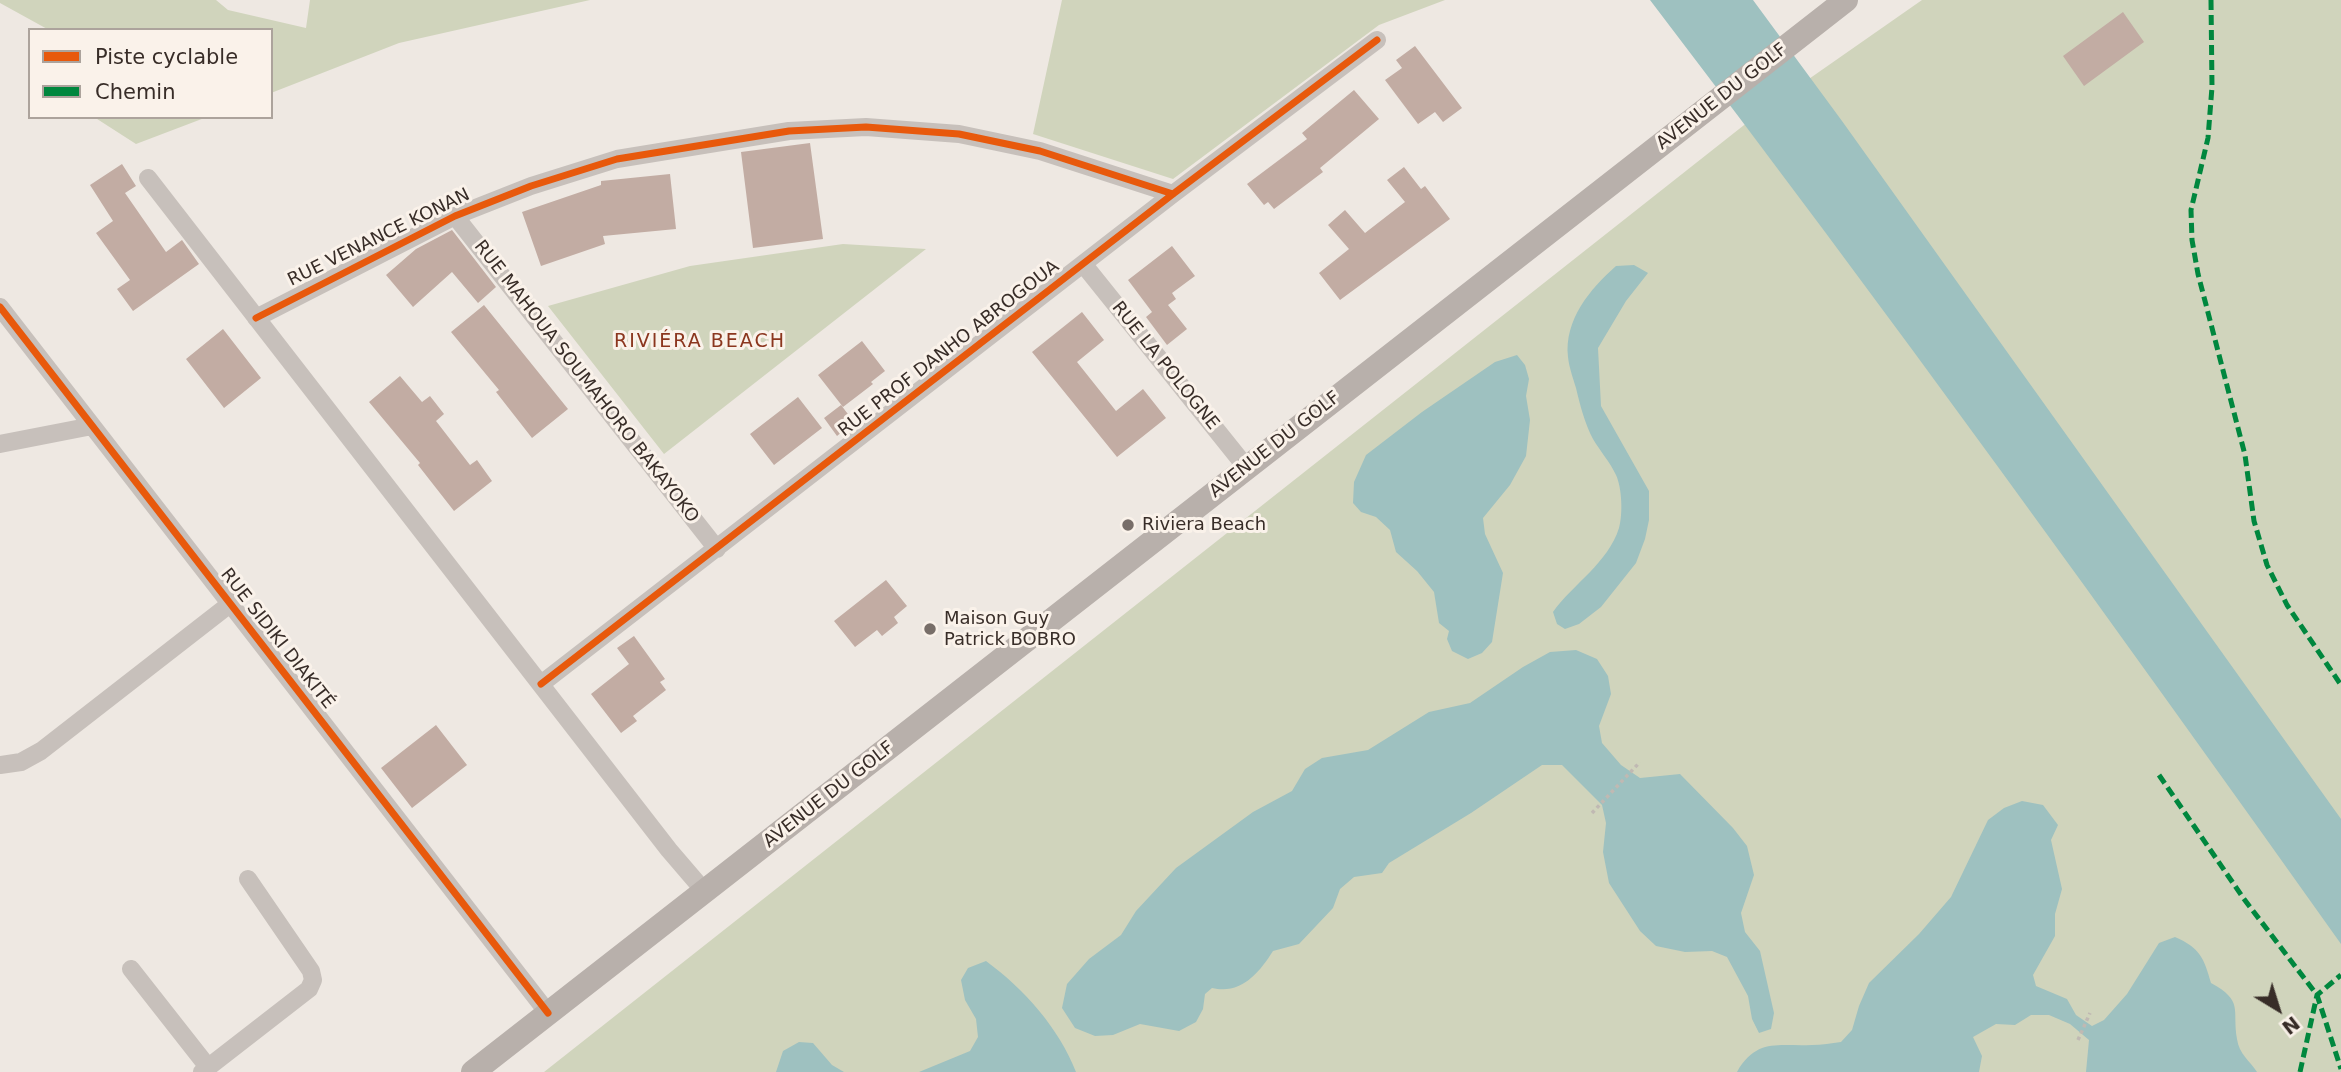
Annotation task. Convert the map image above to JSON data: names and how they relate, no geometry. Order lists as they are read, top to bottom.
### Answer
{
  "streets": {
    "main road": ["AVENUE DU GOLF"],
    "street": [
      "RUE VENANCE KONAN",
      "RUE PROF DANHO ABROGOUA",
      "RUE LA POLOGNE",
      "RUE MAHOUA SOUMAHORO BAKAYOKO",
      "RUE SIDIKI DIAKITÉ"
    ]
  },
  "crossings": [
    ["AVENUE DU GOLF", "RUE LA POLOGNE"],
    ["AVENUE DU GOLF", "RUE SIDIKI DIAKITÉ"],
    ["RUE VENANCE KONAN", "RUE PROF DANHO ABROGOUA"],
    ["RUE VENANCE KONAN", "RUE MAHOUA SOUMAHORO BAKAYOKO"],
    ["RUE PROF DANHO ABROGOUA", "RUE LA POLOGNE"],
    ["RUE PROF DANHO ABROGOUA", "RUE MAHOUA SOUMAHORO BAKAYOKO"]
  ],
  "districts": ["RIVIÉRA BEACH"],
  "places": ["Riviera Beach", "Maison Guy Patrick BOBRO"],
  "legend": ["Piste cyclable", "Chemin"],
  "north": "bottom right"
}
